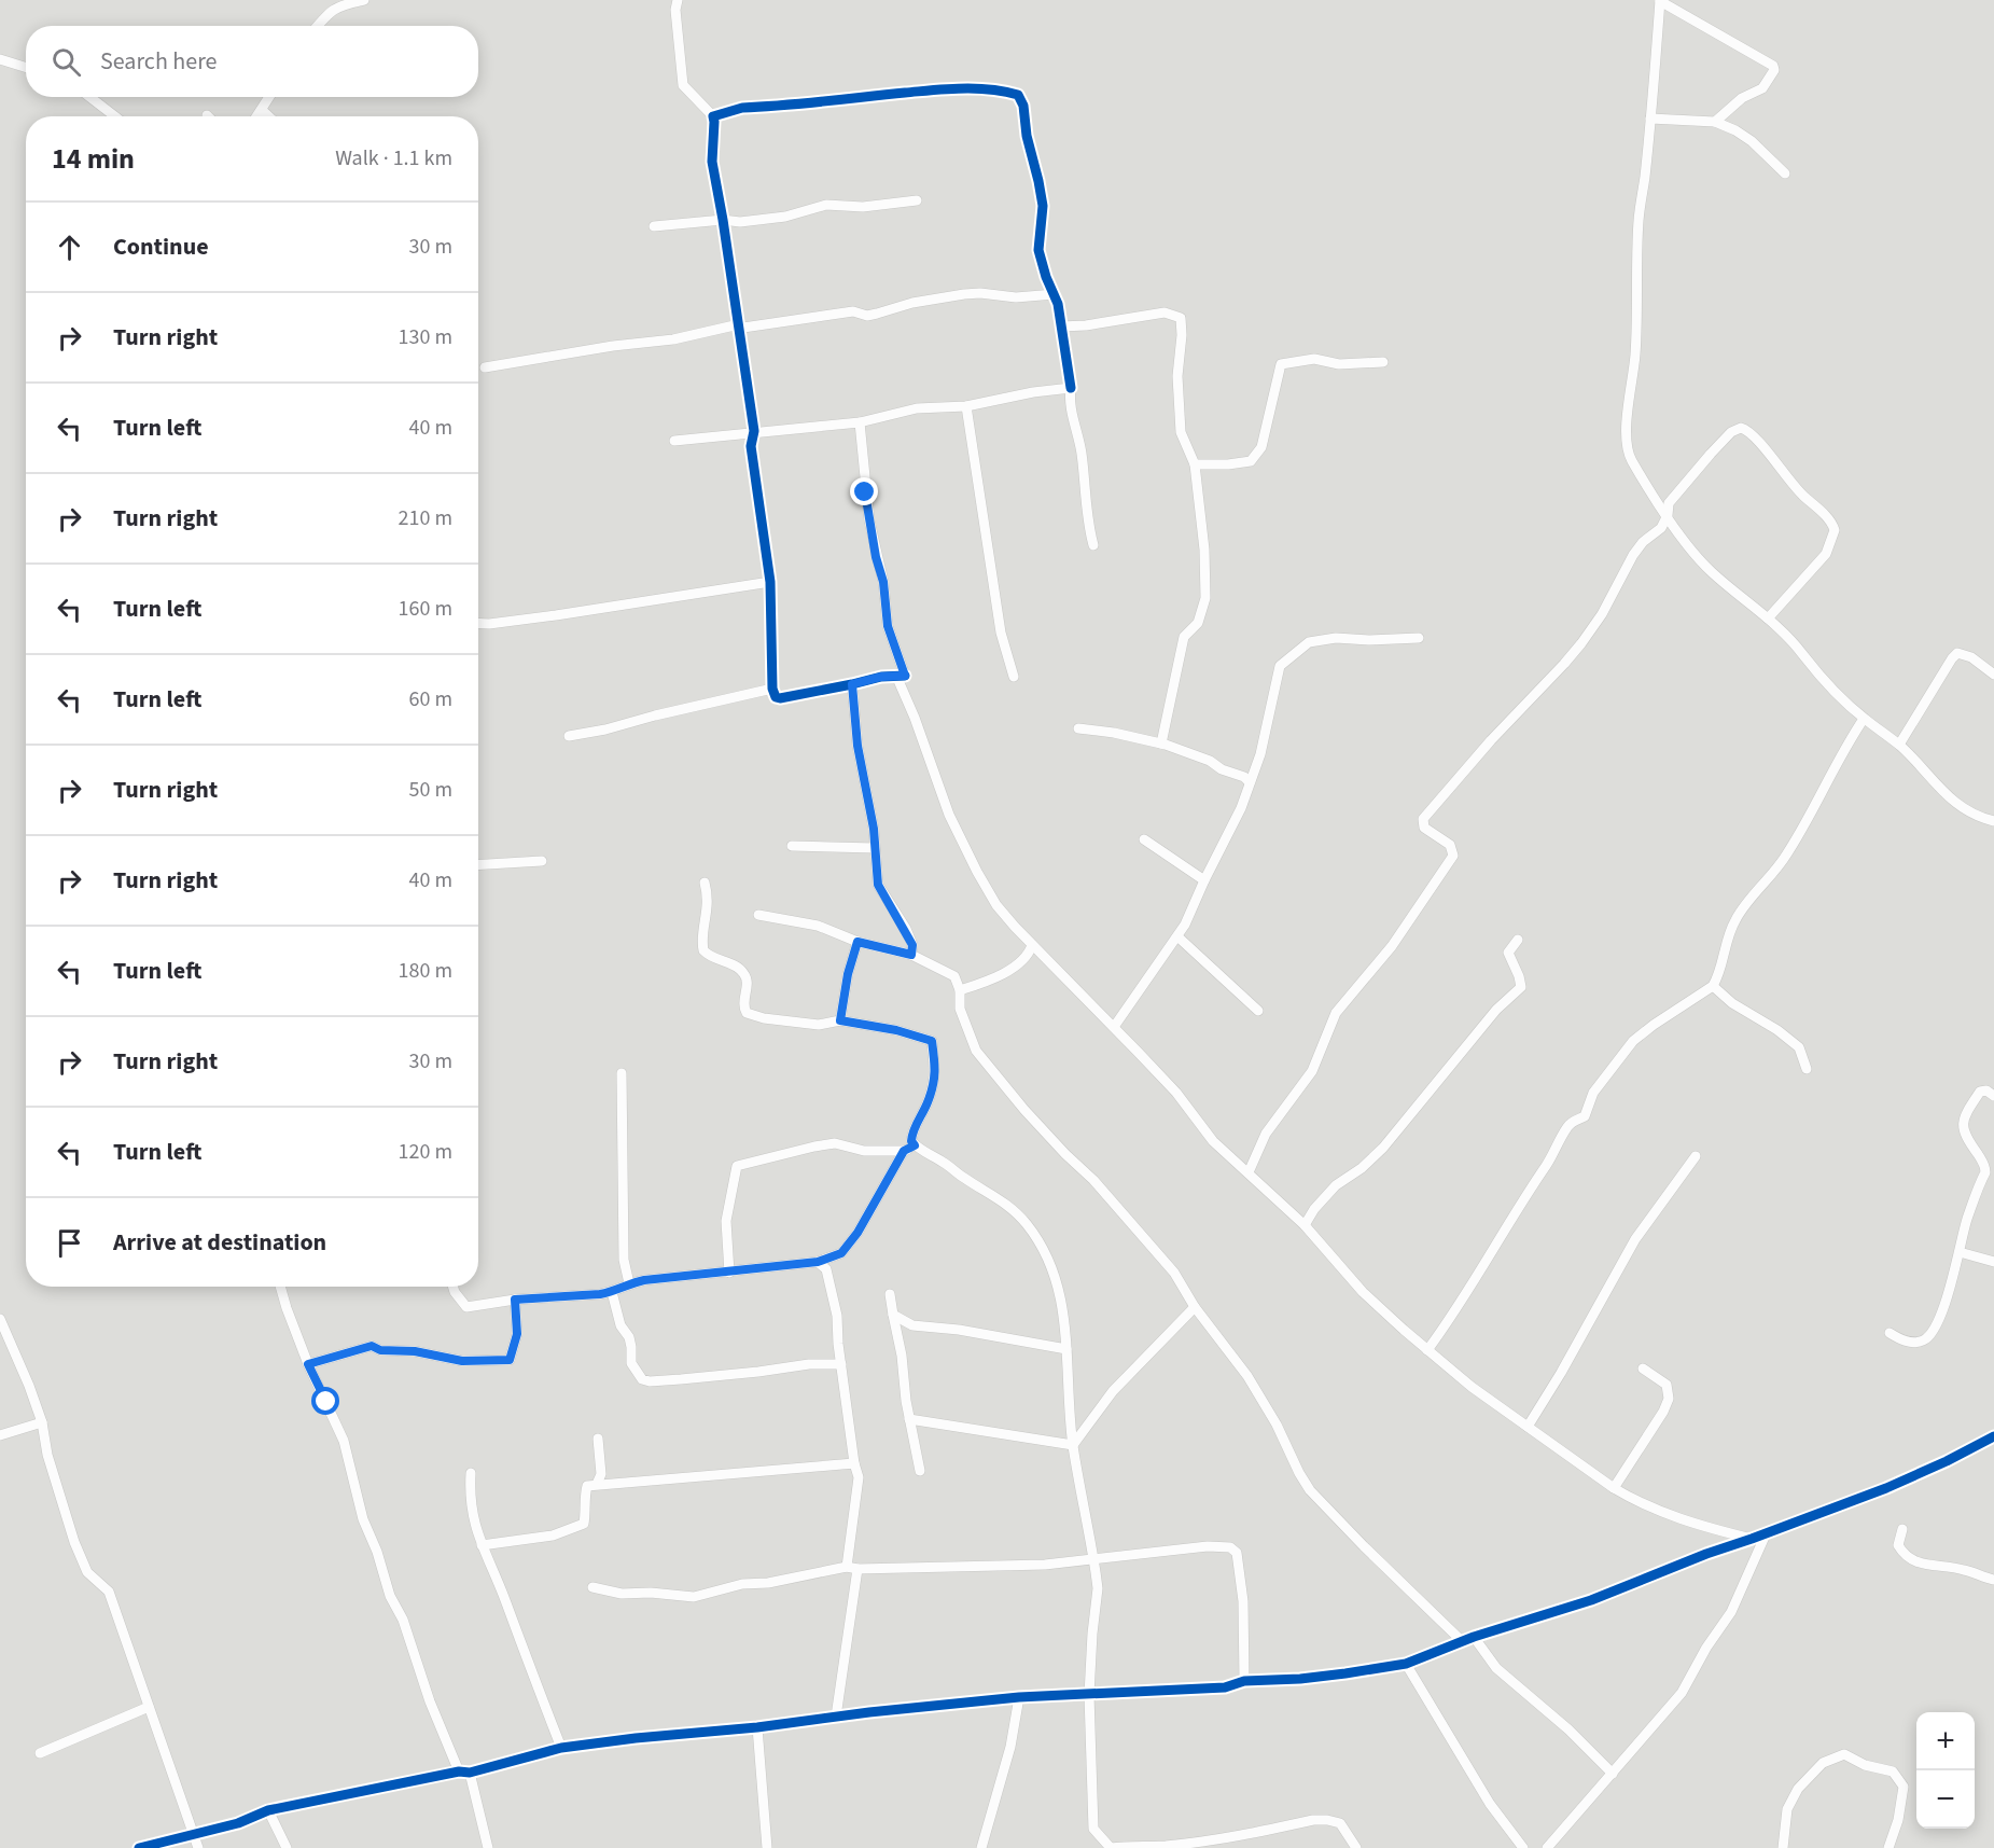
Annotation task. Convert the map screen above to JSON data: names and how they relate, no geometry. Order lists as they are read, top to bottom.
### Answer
{
  "page": {
    "search": "Search here",
    "heading": ["14 min", "Walk · 1.1 km"],
    "list": [
      ["Continue", "30 m"],
      ["Turn right", "130 m"],
      ["Turn left", "40 m"],
      ["Turn right", "210 m"],
      ["Turn left", "160 m"],
      ["Turn left", "60 m"],
      ["Turn right", "50 m"],
      ["Turn right", "40 m"],
      ["Turn left", "180 m"],
      ["Turn right", "30 m"],
      ["Turn left", "120 m"],
      "Arrive at destination"
    ],
    "map_buttons": ["+", "−"]
  }
}
